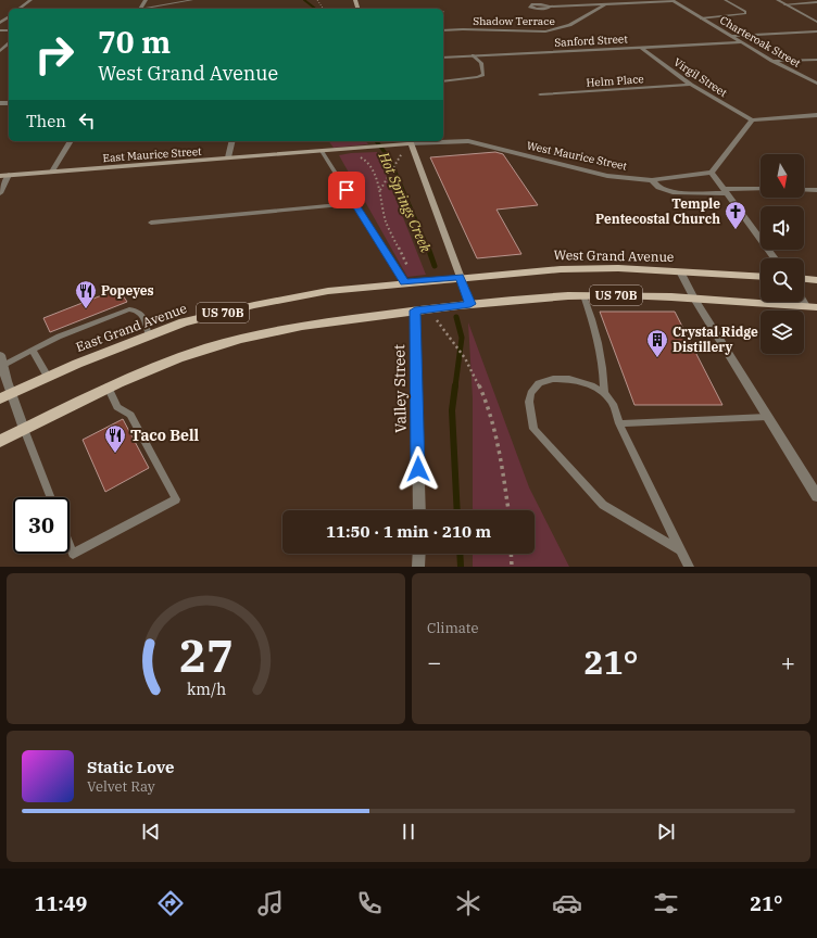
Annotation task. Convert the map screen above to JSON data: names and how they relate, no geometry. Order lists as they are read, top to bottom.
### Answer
{
  "streets": {
    "main road": ["West Grand Avenue", "US 70B", "East Grand Avenue"],
    "street": [
      "Shadow Terrace",
      "Sanford Street",
      "Charteroak Street",
      "Virgil Street",
      "Helm Place",
      "East Maurice Street",
      "West Maurice Street",
      "Valley Street"
    ]
  },
  "crossings": [
    ["Sanford Street", "Charteroak Street"],
    ["Sanford Street", "Virgil Street"],
    ["Virgil Street", "Helm Place"],
    ["East Maurice Street", "West Maurice Street"],
    ["West Grand Avenue", "East Grand Avenue"],
    ["US 70B", "Valley Street"]
  ],
  "water": ["Hot Springs Creek"],
  "places": {
    "church": ["Temple Pentecostal Church"],
    "restaurant": ["Popeyes", "Taco Bell"],
    "building": ["Crystal Ridge Distillery"]
  },
  "north": "bottom",
  "page": {
    "turn": ["70 m", "West Grand Avenue"],
    "then": "Then",
    "limit": "30",
    "trip": "11:50 · 1 min · 210 m",
    "tile": "Climate",
    "heat": ["−", "21°", "+"],
    "song": ["Static Love", "Velvet Ray"],
    "tabs": ["11:49", "21°"],
    "gauge": ["27", "km/h"]
  }
}
